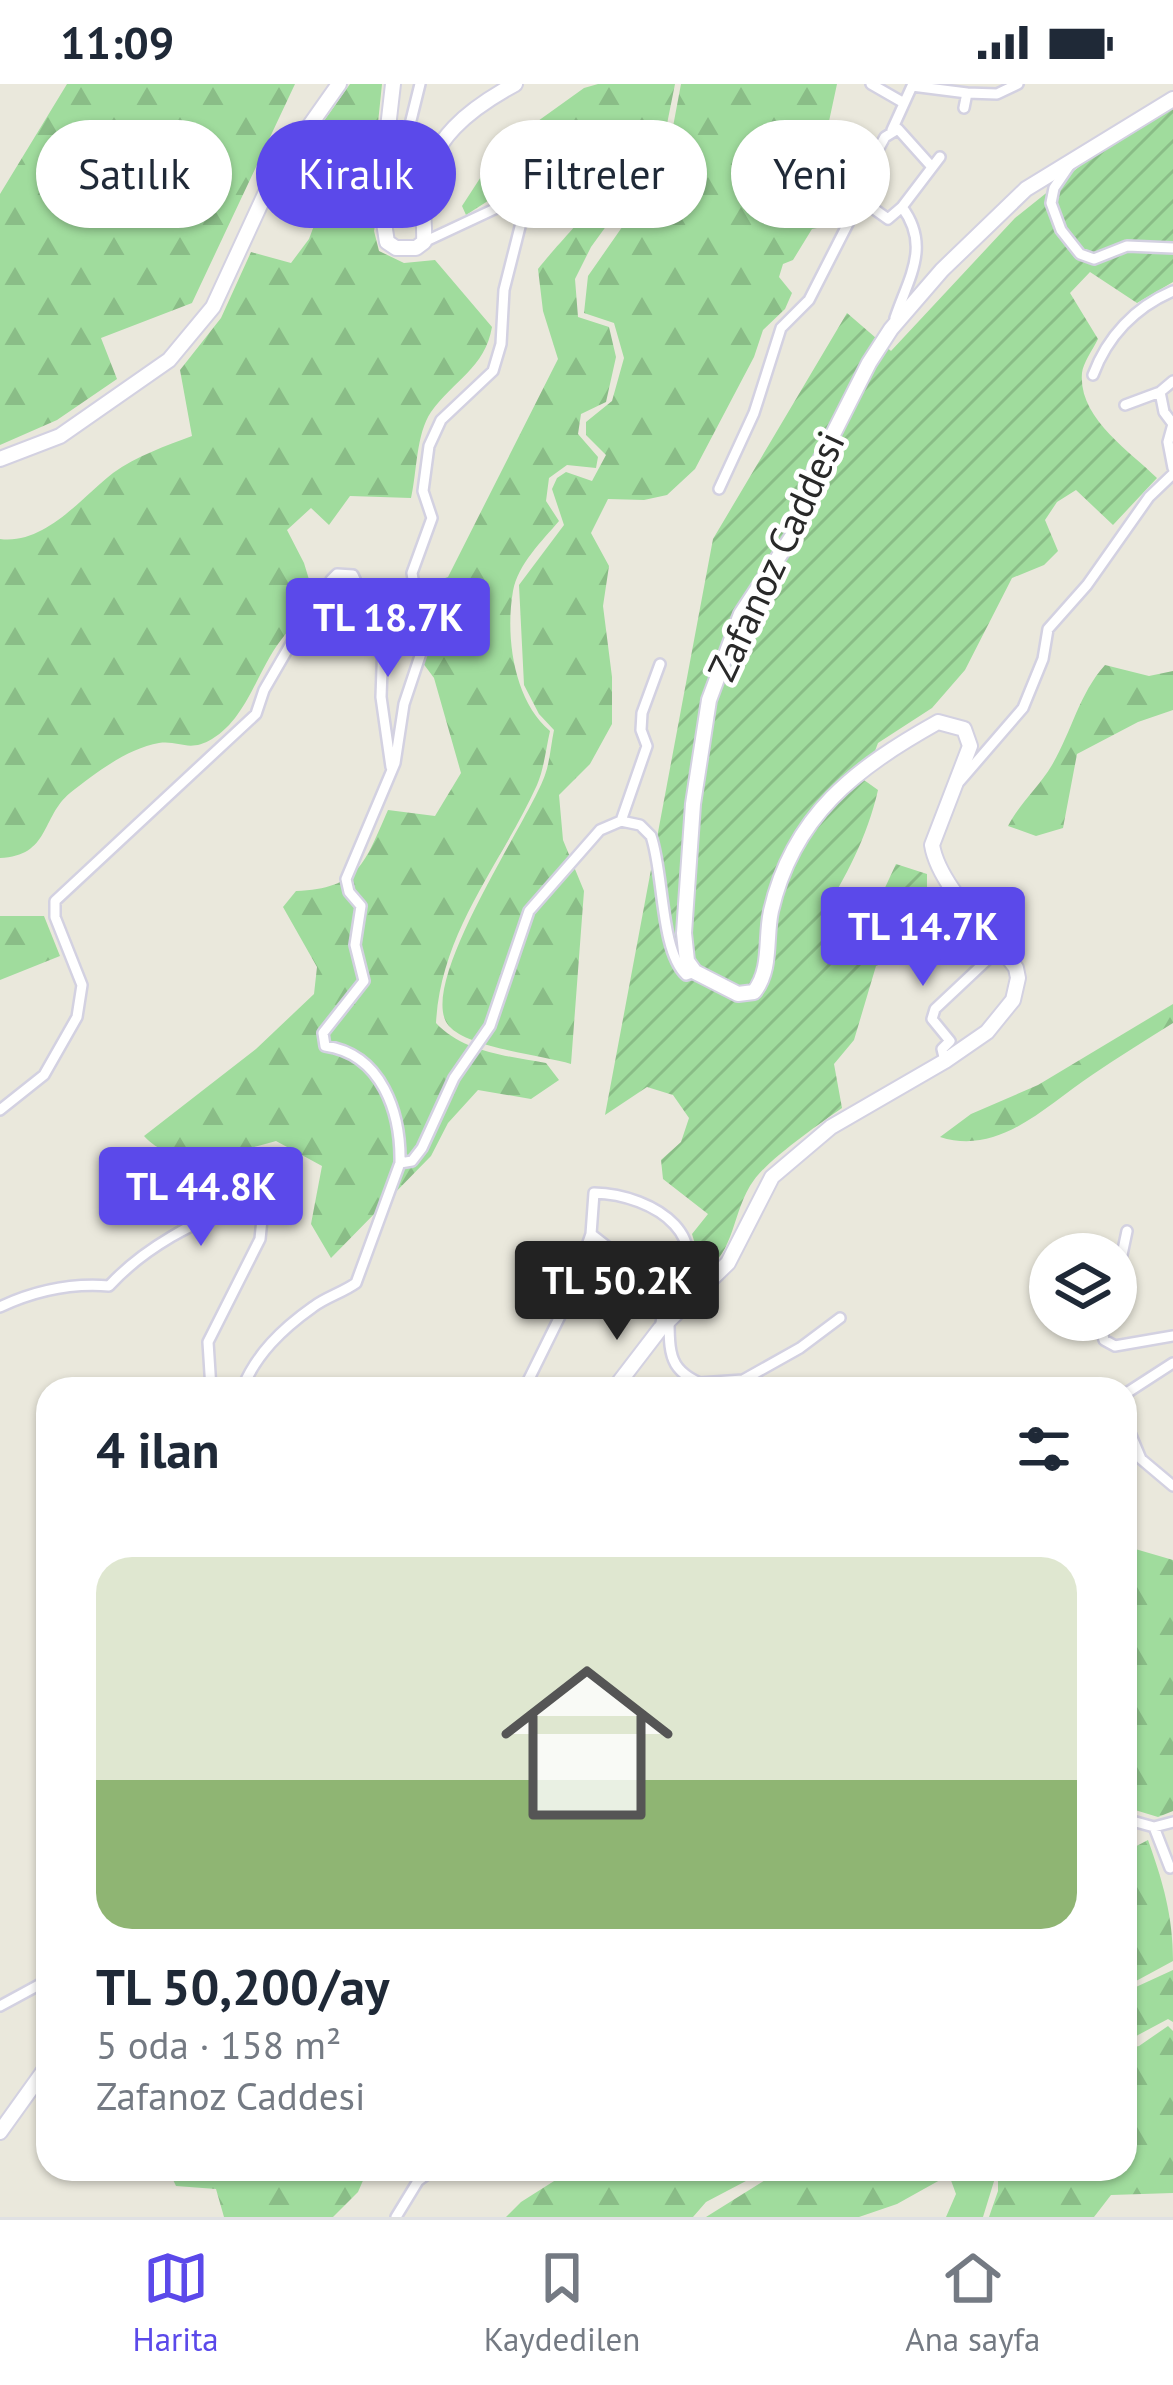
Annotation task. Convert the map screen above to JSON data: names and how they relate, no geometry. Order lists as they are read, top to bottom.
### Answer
{
  "streets": {
    "street": ["Zafanoz Caddesi"]
  },
  "page": {
    "status": "11:09",
    "chip": [
      "Satılık",
      "Kiralık",
      "Filtreler",
      "Yeni"
    ],
    "price": [
      "TL 18.7K",
      "TL 14.7K",
      "TL 44.8K",
      "TL 50.2K"
    ],
    "heading": "4 ilan",
    "list": [
      {
        "name": "TL 50,200/ay",
        "note": "5 oda · 158 m² · Zafanoz Caddesi"
      }
    ],
    "tabs": ["Harita", "Kaydedilen", "Ana sayfa"]
  }
}
